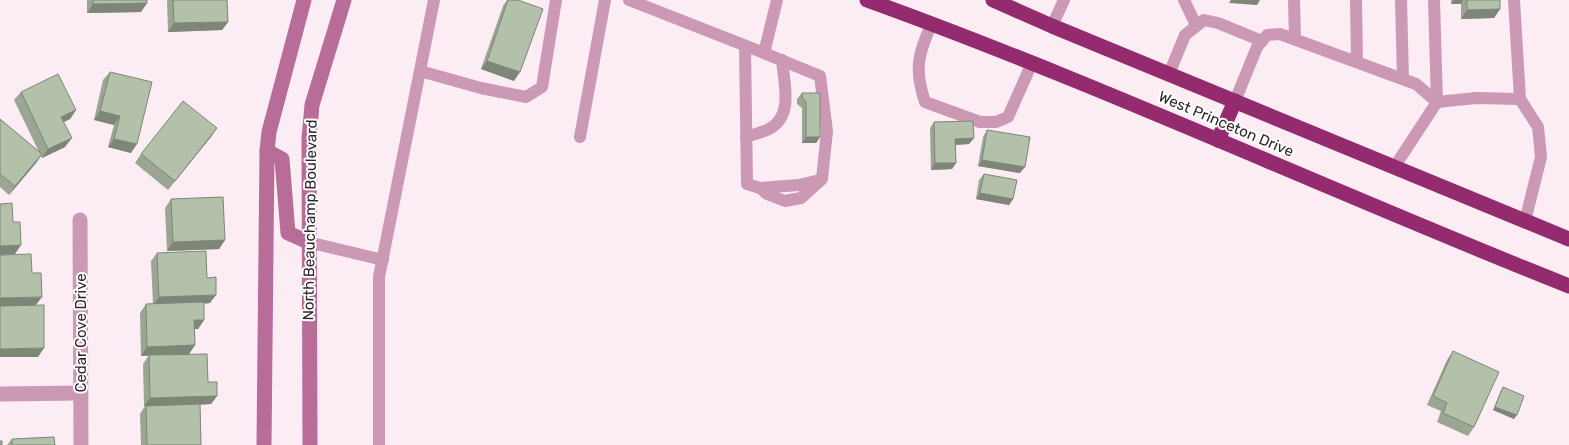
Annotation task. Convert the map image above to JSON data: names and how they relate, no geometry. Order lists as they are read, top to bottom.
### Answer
{
  "streets": {
    "highway": ["West Princeton Drive"],
    "street": ["North Beauchamp Boulevard", "Cedar Cove Drive"]
  }
}
